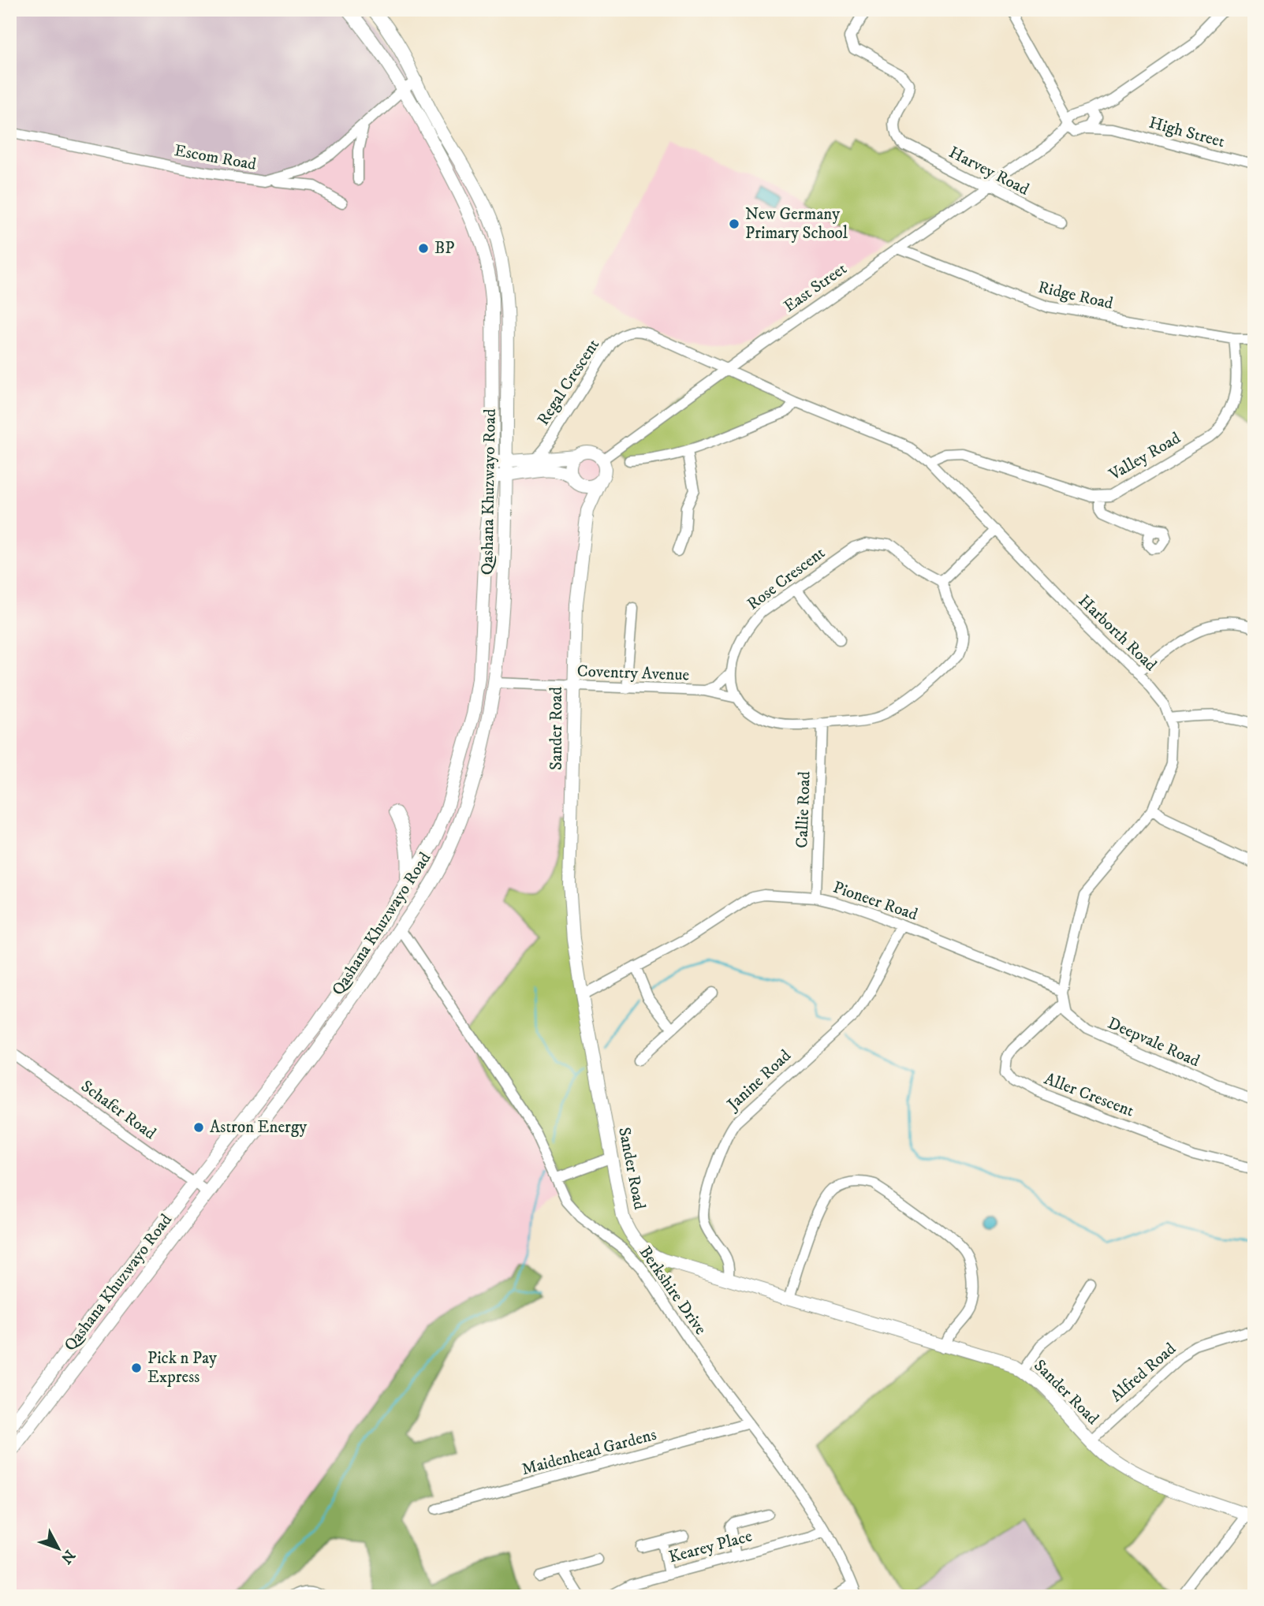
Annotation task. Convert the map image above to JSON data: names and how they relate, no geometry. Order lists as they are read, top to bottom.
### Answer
{
  "streets": {
    "main road": ["Qashana Khuzwayo Road", "Sander Road"],
    "street": [
      "High Street",
      "Escom Road",
      "Harvey Road",
      "East Street",
      "Ridge Road",
      "Regal Crescent",
      "Valley Road",
      "Rose Crescent",
      "Harborth Road",
      "Coventry Avenue",
      "Callie Road",
      "Pioneer Road",
      "Deepvale Road",
      "Janine Road",
      "Aller Crescent",
      "Schafer Road",
      "Berkshire Drive",
      "Alfred Road",
      "Maidenhead Gardens",
      "Kearey Place"
    ]
  },
  "crossings": [
    ["High Street", "East Street"],
    ["Escom Road", "Qashana Khuzwayo Road"],
    ["Harvey Road", "East Street"],
    ["East Street", "Ridge Road"],
    ["East Street", "Regal Crescent"],
    ["East Street", "Harborth Road"],
    ["East Street", "Sander Road"],
    ["Ridge Road", "Valley Road"],
    ["Regal Crescent", "Harborth Road"],
    ["Valley Road", "Harborth Road"],
    ["Qashana Khuzwayo Road", "Coventry Avenue"],
    ["Qashana Khuzwayo Road", "Schafer Road"],
    ["Qashana Khuzwayo Road", "Berkshire Drive"],
    ["Rose Crescent", "Coventry Avenue"],
    ["Harborth Road", "Pioneer Road"],
    ["Coventry Avenue", "Sander Road"],
    ["Sander Road", "Pioneer Road"],
    ["Sander Road", "Janine Road"],
    ["Sander Road", "Alfred Road"],
    ["Callie Road", "Pioneer Road"],
    ["Pioneer Road", "Janine Road"],
    ["Deepvale Road", "Aller Crescent"],
    ["Berkshire Drive", "Maidenhead Gardens"],
    ["Berkshire Drive", "Kearey Place"]
  ],
  "places": [
    "New Germany Primary School",
    "BP",
    "Astron Energy",
    "Pick n Pay Express"
  ],
  "north": "bottom right"
}
